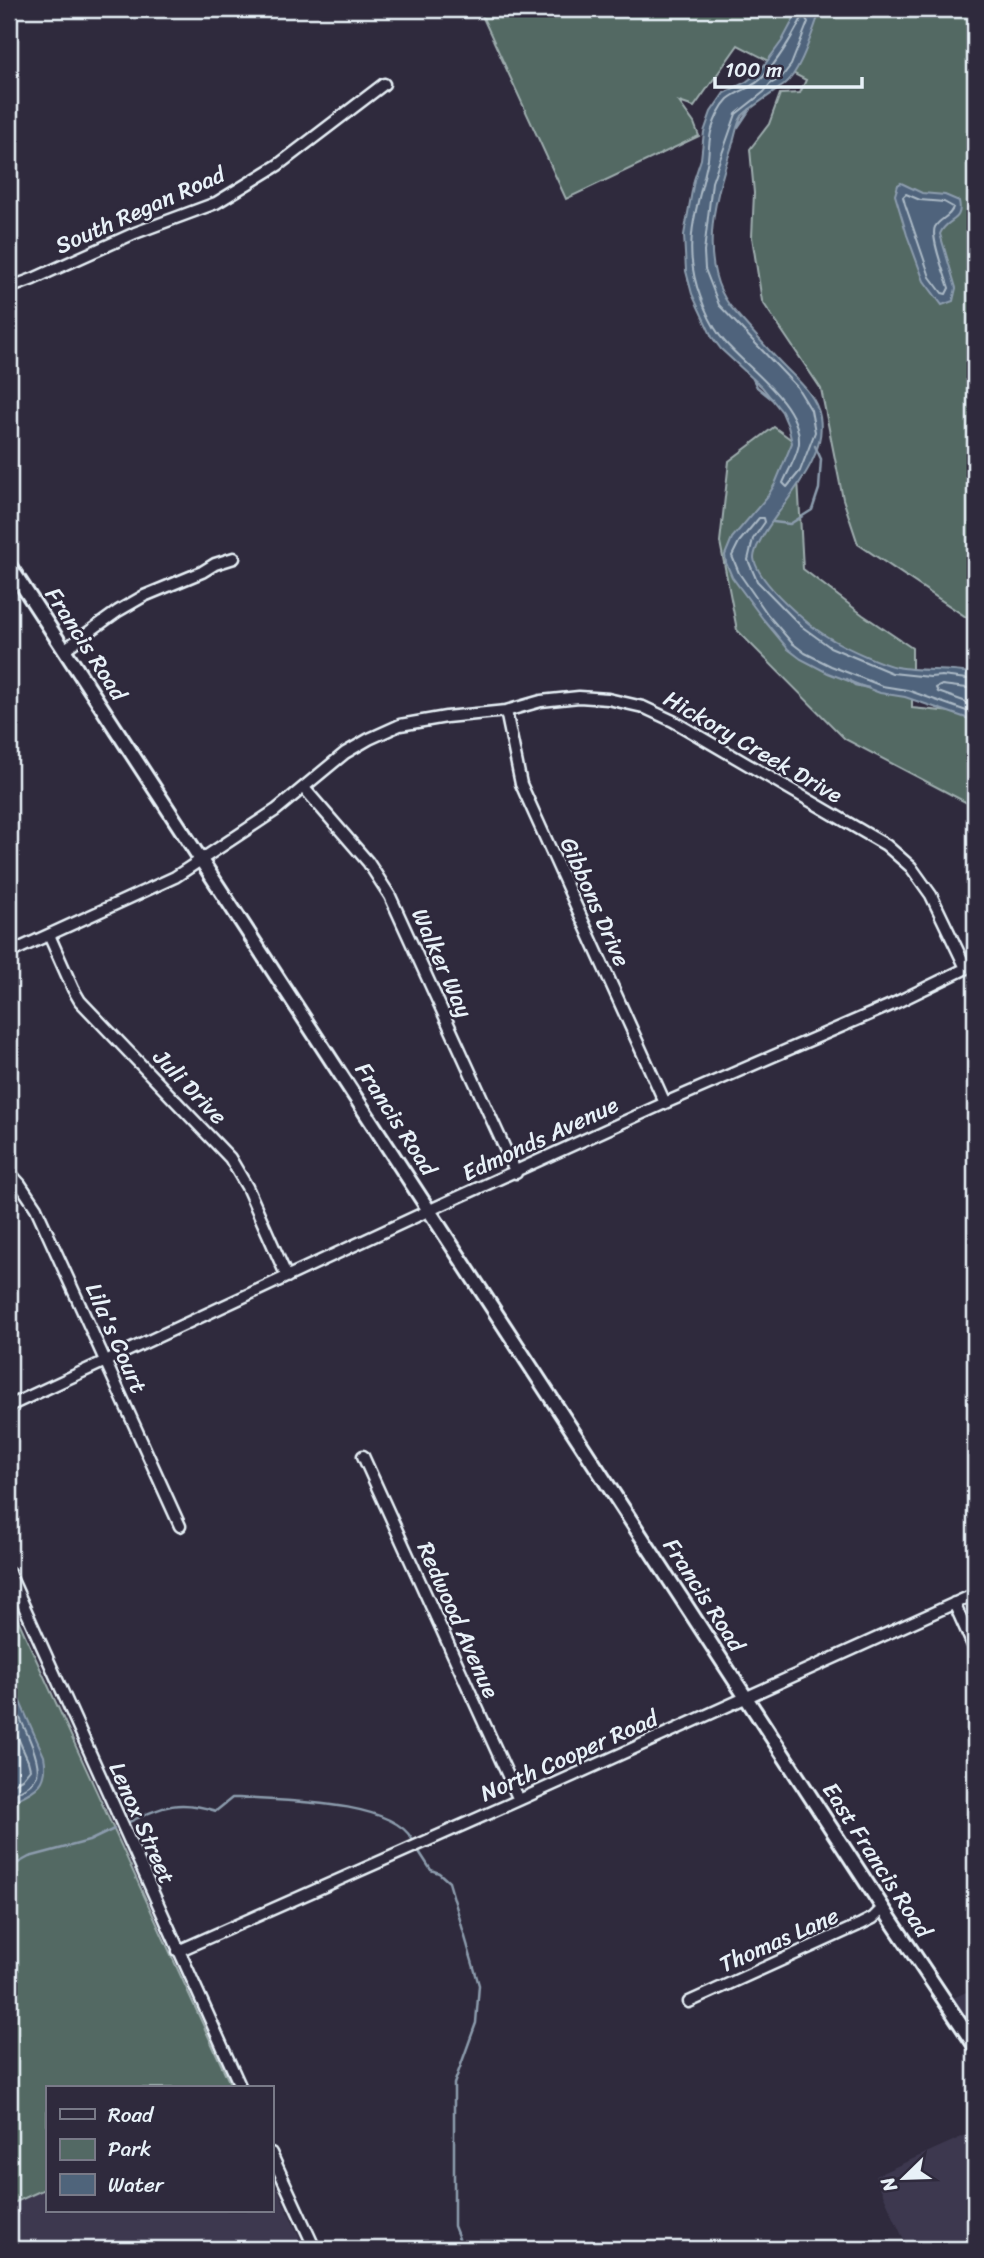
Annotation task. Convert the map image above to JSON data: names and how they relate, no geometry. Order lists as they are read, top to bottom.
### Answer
{
  "streets": {
    "street": [
      "South Regan Road",
      "Francis Road",
      "Hickory Creek Drive",
      "Gibbons Drive",
      "Walker Way",
      "Juli Drive",
      "Edmonds Avenue",
      "Lila's Court",
      "Redwood Avenue",
      "North Cooper Road",
      "Lenox Street",
      "East Francis Road",
      "Thomas Lane"
    ]
  },
  "crossings": [
    ["Francis Road", "Hickory Creek Drive"],
    ["Francis Road", "Edmonds Avenue"],
    ["Francis Road", "North Cooper Road"],
    ["Francis Road", "East Francis Road"],
    ["Hickory Creek Drive", "Gibbons Drive"],
    ["Hickory Creek Drive", "Walker Way"],
    ["Hickory Creek Drive", "Juli Drive"],
    ["Hickory Creek Drive", "Edmonds Avenue"],
    ["Gibbons Drive", "Edmonds Avenue"],
    ["Walker Way", "Edmonds Avenue"],
    ["Juli Drive", "Edmonds Avenue"],
    ["Edmonds Avenue", "Lila's Court"],
    ["Redwood Avenue", "North Cooper Road"],
    ["North Cooper Road", "Lenox Street"],
    ["North Cooper Road", "East Francis Road"],
    ["East Francis Road", "Thomas Lane"]
  ],
  "legend": ["Road", "Park", "Water"],
  "scale_bar": "100 m",
  "north": "bottom left"
}
